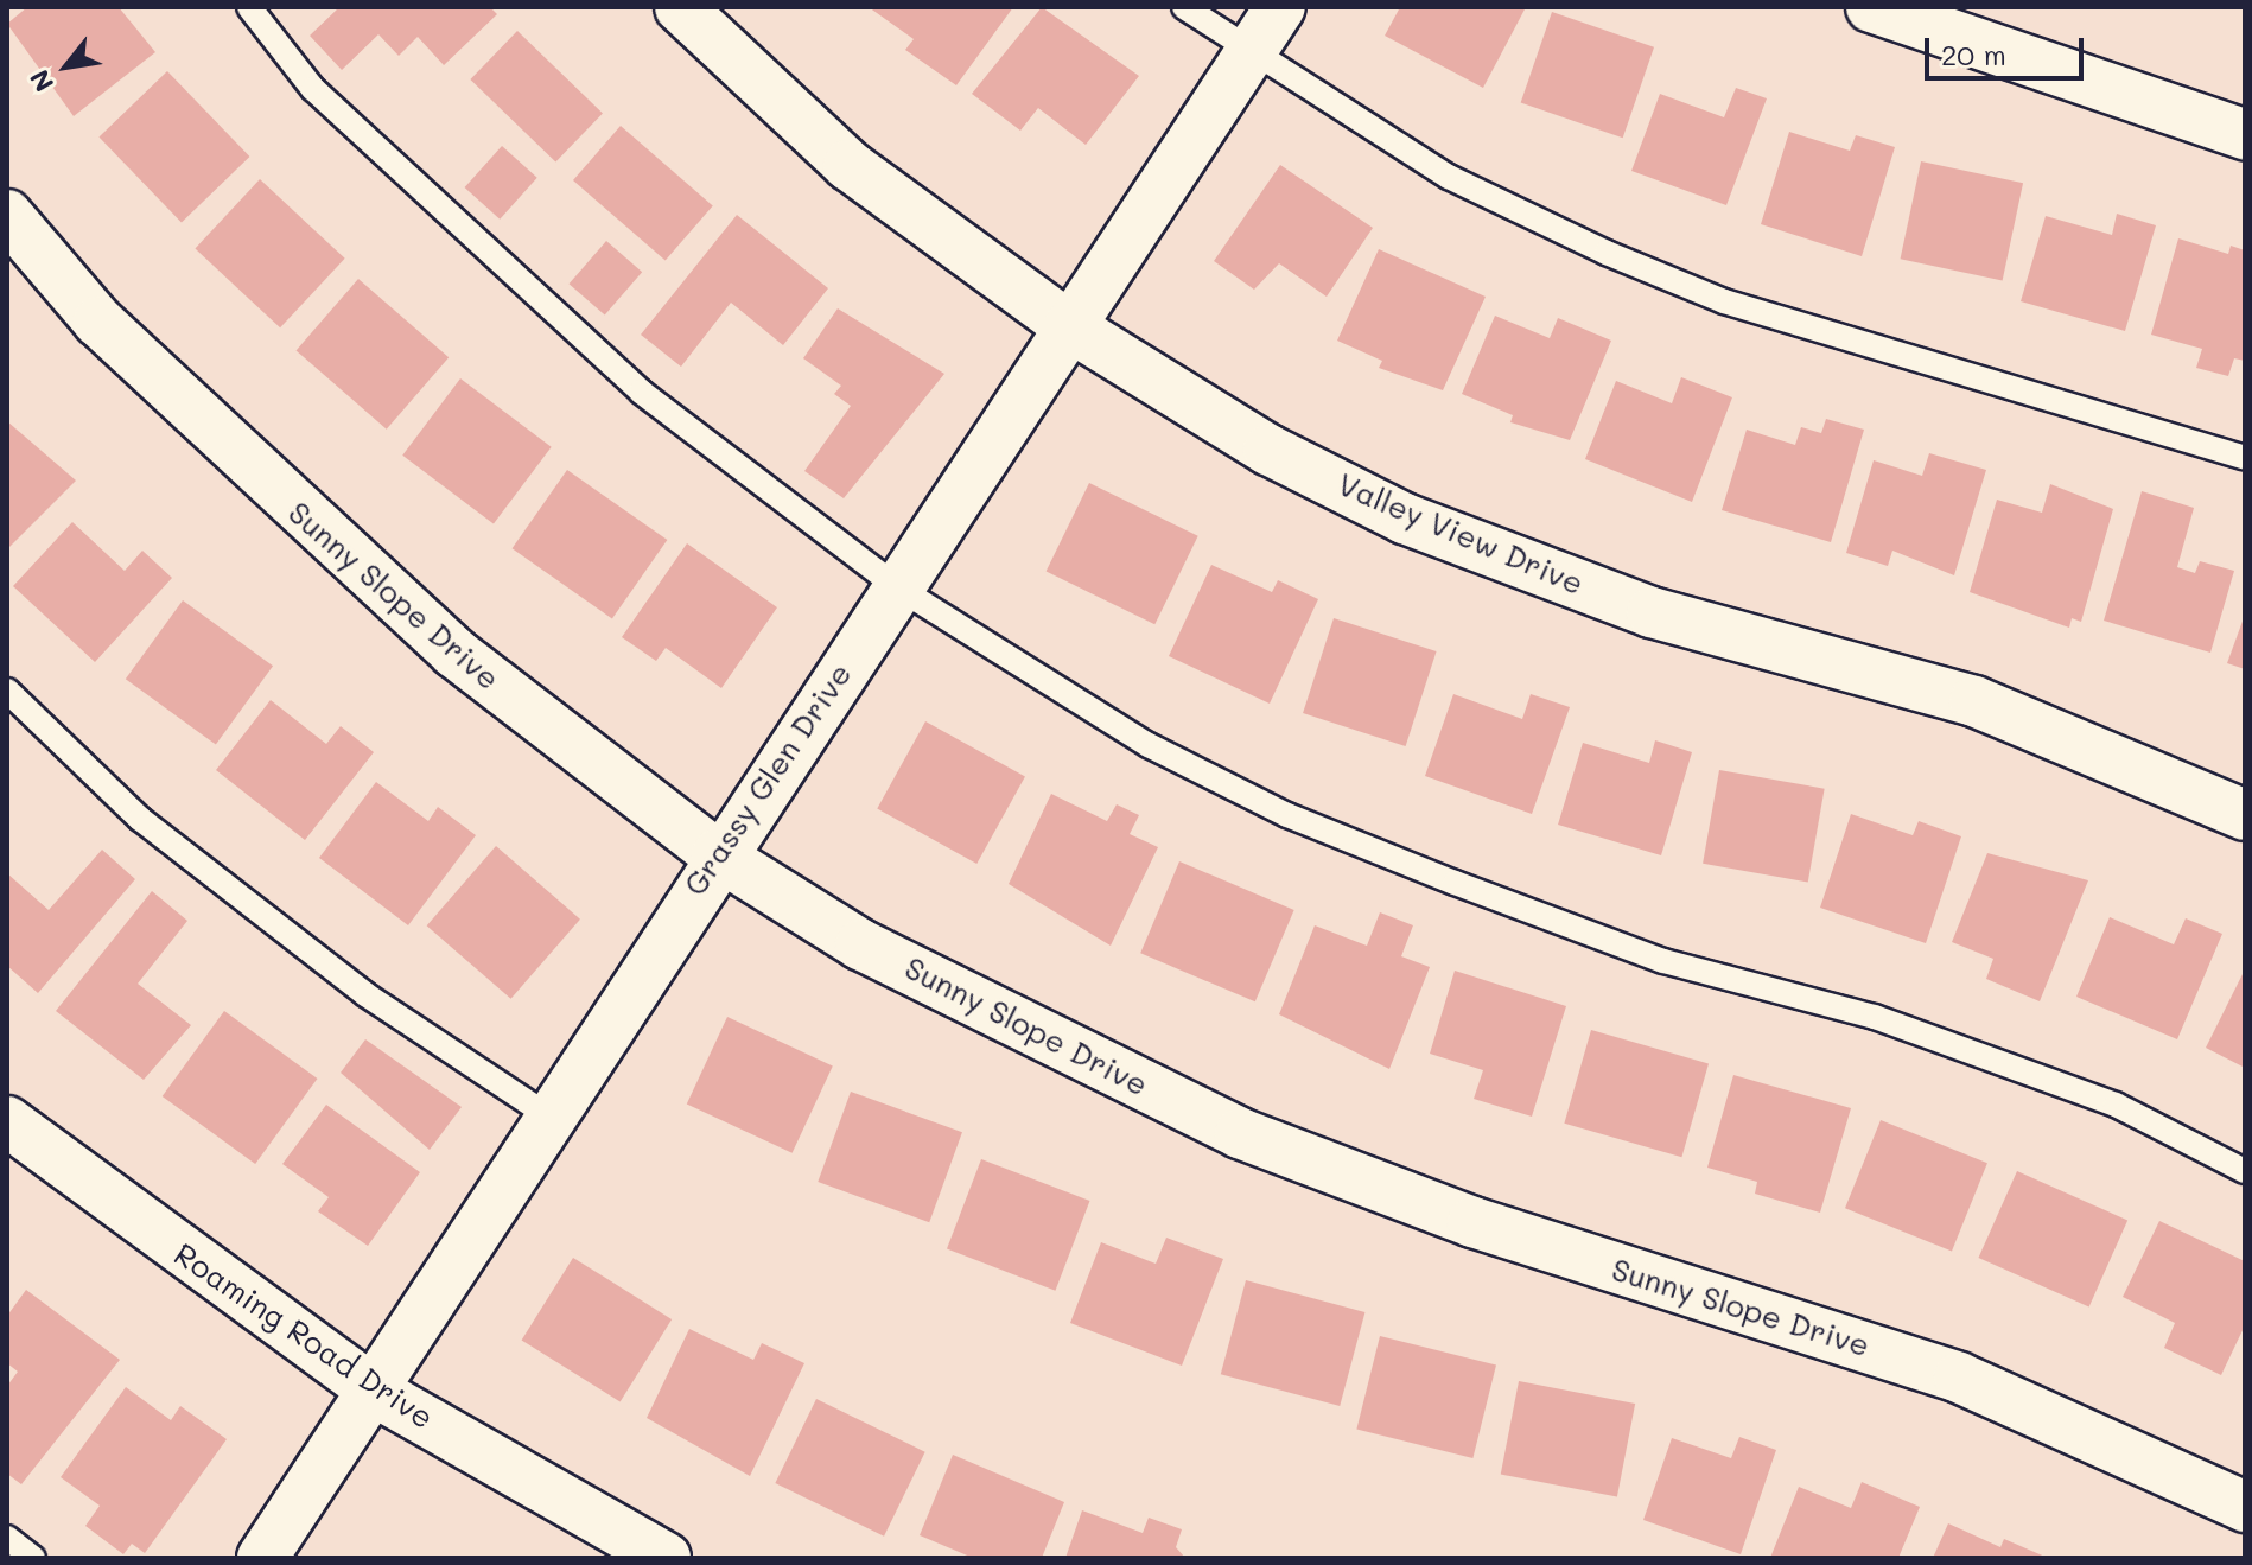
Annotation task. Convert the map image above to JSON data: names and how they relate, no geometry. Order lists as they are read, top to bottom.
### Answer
{
  "streets": {
    "street": [
      "Valley View Drive",
      "Sunny Slope Drive",
      "Grassy Glen Drive",
      "Roaming Road Drive"
    ]
  },
  "crossings": [
    ["Valley View Drive", "Grassy Glen Drive"],
    ["Sunny Slope Drive", "Grassy Glen Drive"],
    ["Grassy Glen Drive", "Roaming Road Drive"]
  ],
  "scale_bar": "20 m",
  "north": "bottom left"
}
